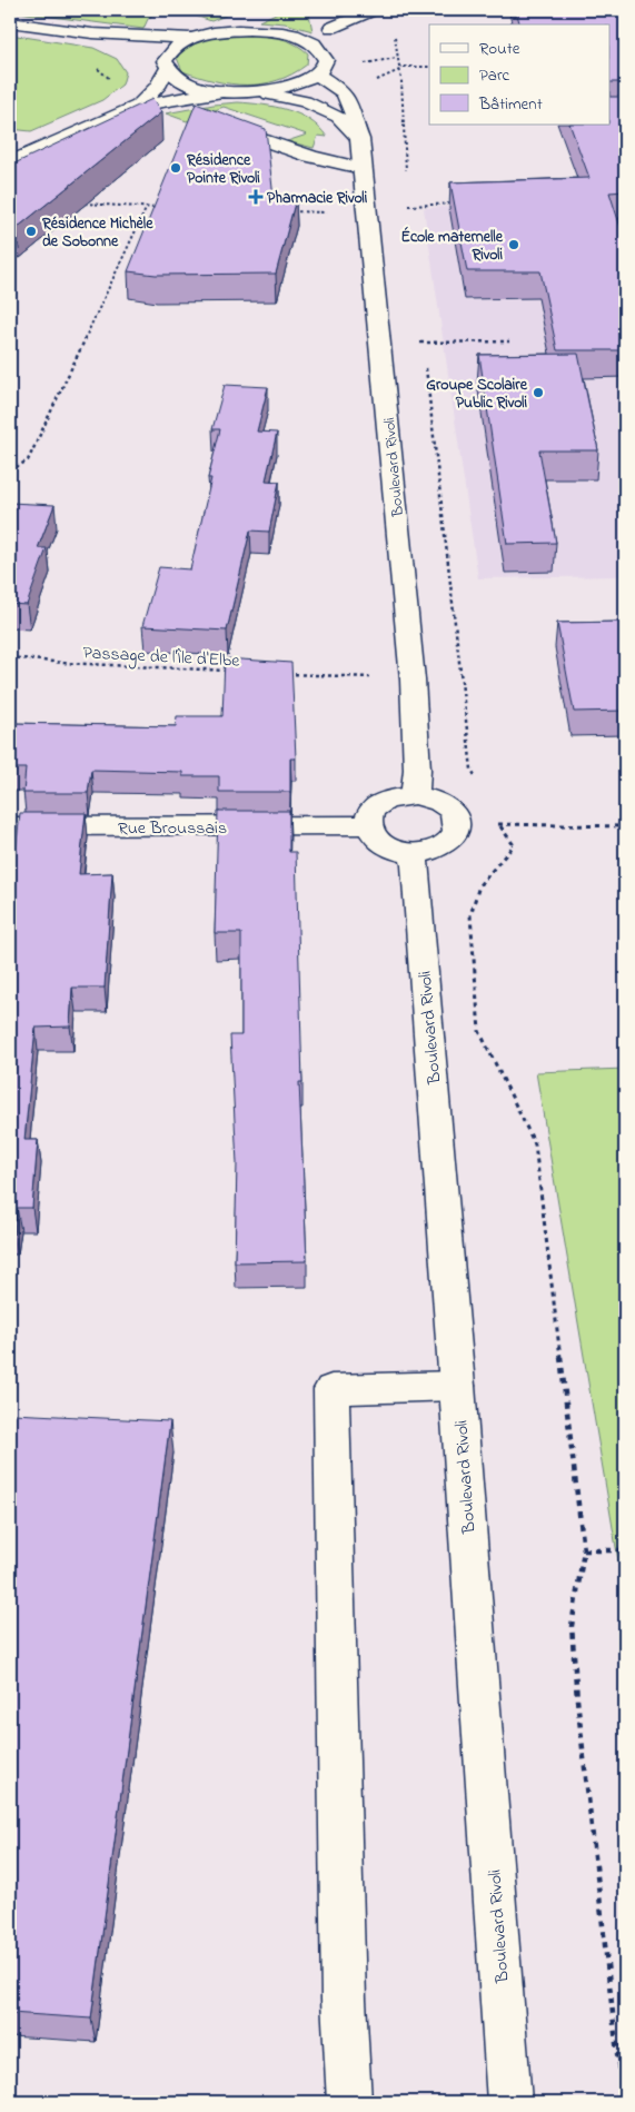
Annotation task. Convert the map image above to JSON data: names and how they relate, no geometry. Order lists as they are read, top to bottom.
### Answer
{
  "streets": {
    "street": ["Boulevard Rivoli", "Rue Broussais"],
    "path": ["Passage de l'Île d'Elbe"]
  },
  "crossings": [
    ["Boulevard Rivoli", "Rue Broussais"]
  ],
  "places": {
    "other": [
      "Résidence Pointe Rivoli",
      "Résidence Michèle de Sobonne",
      "École maternelle Rivoli",
      "Groupe Scolaire Public Rivoli"
    ],
    "health": ["Pharmacie Rivoli"]
  },
  "legend": ["Route", "Parc", "Bâtiment"]
}
